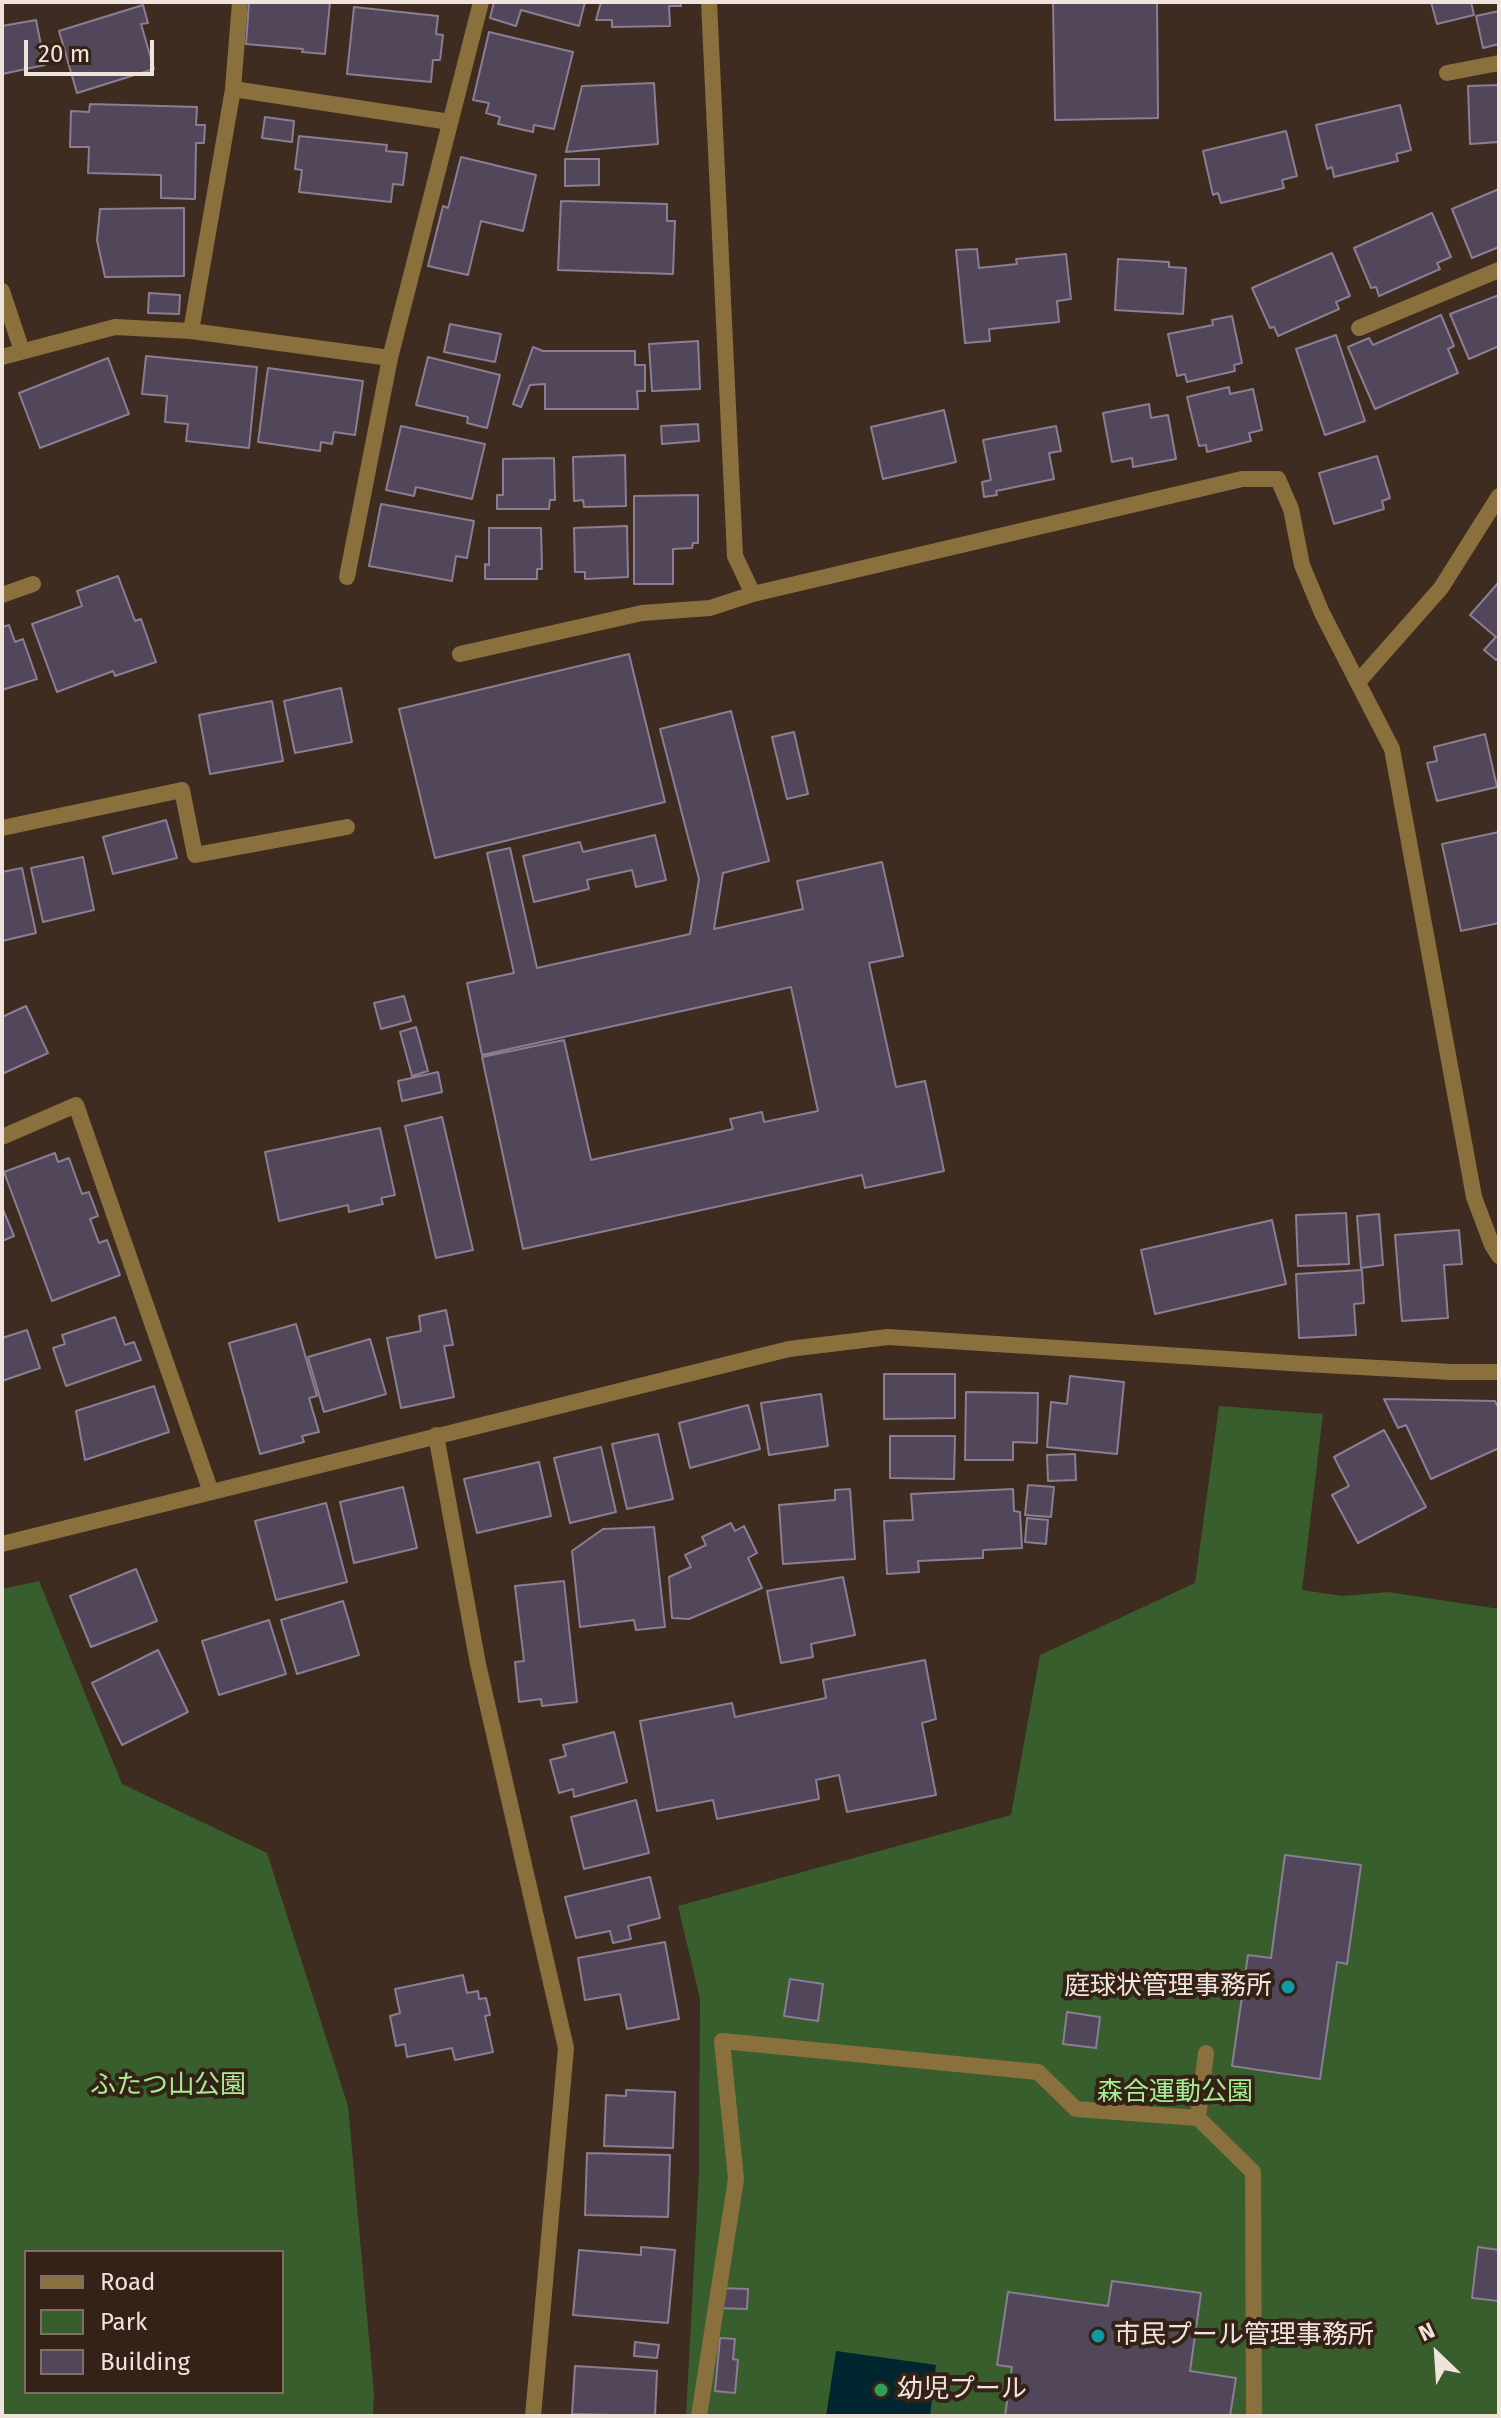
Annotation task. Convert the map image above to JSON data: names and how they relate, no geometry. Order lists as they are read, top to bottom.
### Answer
{
  "parks": ["ふたつ山公園", "森合運動公園"],
  "places": ["庭球状管理事務所", "市民プール管理事務所", "幼児プール"],
  "legend": ["Road", "Park", "Building"],
  "scale_bar": "20 m",
  "north": "top left"
}
